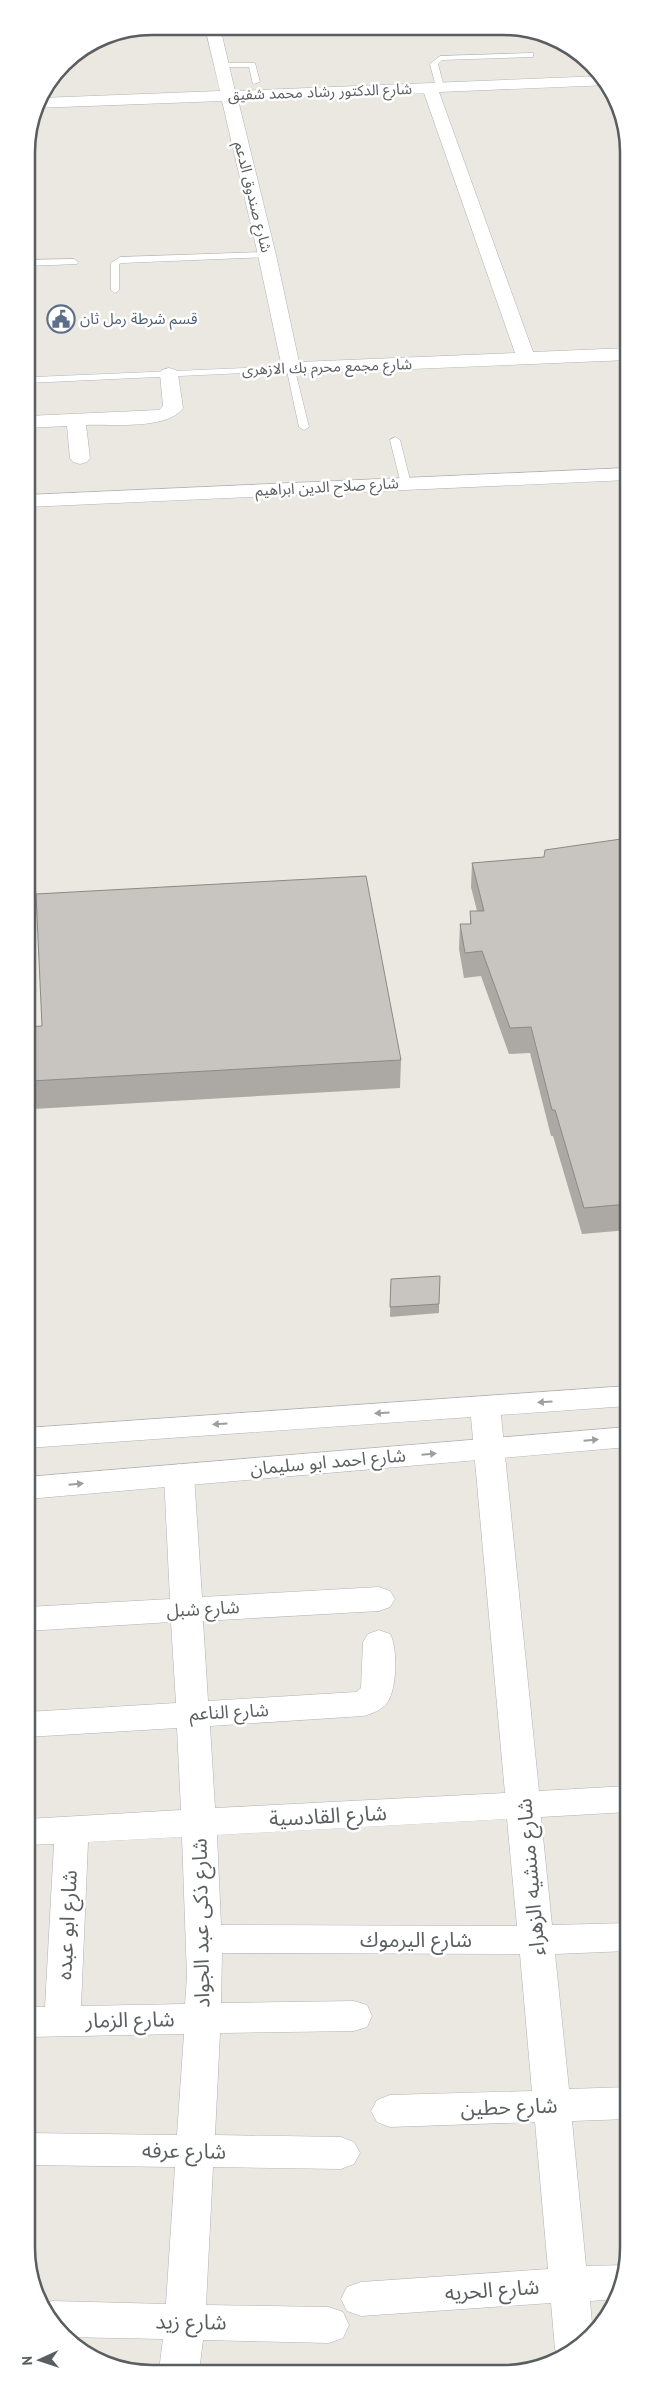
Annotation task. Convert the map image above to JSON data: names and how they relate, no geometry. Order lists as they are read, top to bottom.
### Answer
{
  "streets": {
    "street": [
      "شارع الدكتور رشاد محمد شفيق",
      "شارع صندوق الدعم",
      "شارع مجمع محرم بك الازهرى",
      "شارع صلاح الدين ابراهيم",
      "شارع احمد ابو سليمان",
      "شارع شبل",
      "شارع الناعم",
      "شارع القادسية",
      "شارع منشيه الزهراء",
      "شارع ذكى عبد الجواد",
      "شارع ابو عبده",
      "شارع اليرموك",
      "شارع الزمار",
      "شارع حطين",
      "شارع عرفه",
      "شارع الحريه",
      "شارع زيد"
    ]
  },
  "crossings": [
    ["شارع الدكتور رشاد محمد شفيق", "شارع صندوق الدعم"],
    ["شارع صندوق الدعم", "شارع مجمع محرم بك الازهرى"],
    ["شارع احمد ابو سليمان", "شارع منشيه الزهراء"],
    ["شارع احمد ابو سليمان", "شارع ذكى عبد الجواد"],
    ["شارع شبل", "شارع ذكى عبد الجواد"],
    ["شارع الناعم", "شارع ذكى عبد الجواد"],
    ["شارع القادسية", "شارع منشيه الزهراء"],
    ["شارع القادسية", "شارع ذكى عبد الجواد"],
    ["شارع القادسية", "شارع ابو عبده"],
    ["شارع منشيه الزهراء", "شارع اليرموك"],
    ["شارع منشيه الزهراء", "شارع حطين"],
    ["شارع منشيه الزهراء", "شارع الحريه"],
    ["شارع ذكى عبد الجواد", "شارع اليرموك"],
    ["شارع ذكى عبد الجواد", "شارع الزمار"],
    ["شارع ذكى عبد الجواد", "شارع عرفه"],
    ["شارع ذكى عبد الجواد", "شارع زيد"],
    ["شارع ابو عبده", "شارع الزمار"]
  ],
  "places": {
    "public building": ["قسم شرطة رمل ثان"]
  },
  "north": "left"
}
